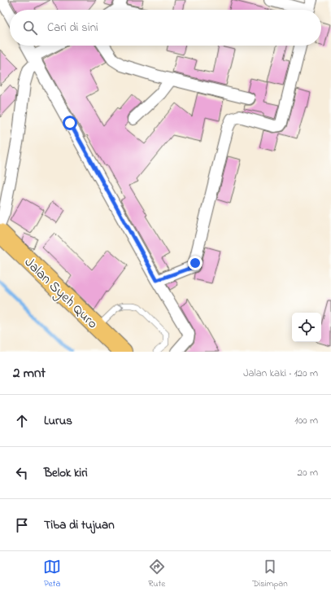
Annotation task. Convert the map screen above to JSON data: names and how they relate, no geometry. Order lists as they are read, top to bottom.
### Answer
{
  "streets": {
    "main road": ["Jalan Syeh Quro"]
  },
  "page": {
    "search": "Cari di sini",
    "heading": ["2 mnt", "Jalan kaki · 120 m"],
    "list": [
      ["Lurus", "100 m"],
      ["Belok kiri", "20 m"],
      "Tiba di tujuan"
    ],
    "nav": ["Peta", "Rute", "Disimpan"]
  }
}
